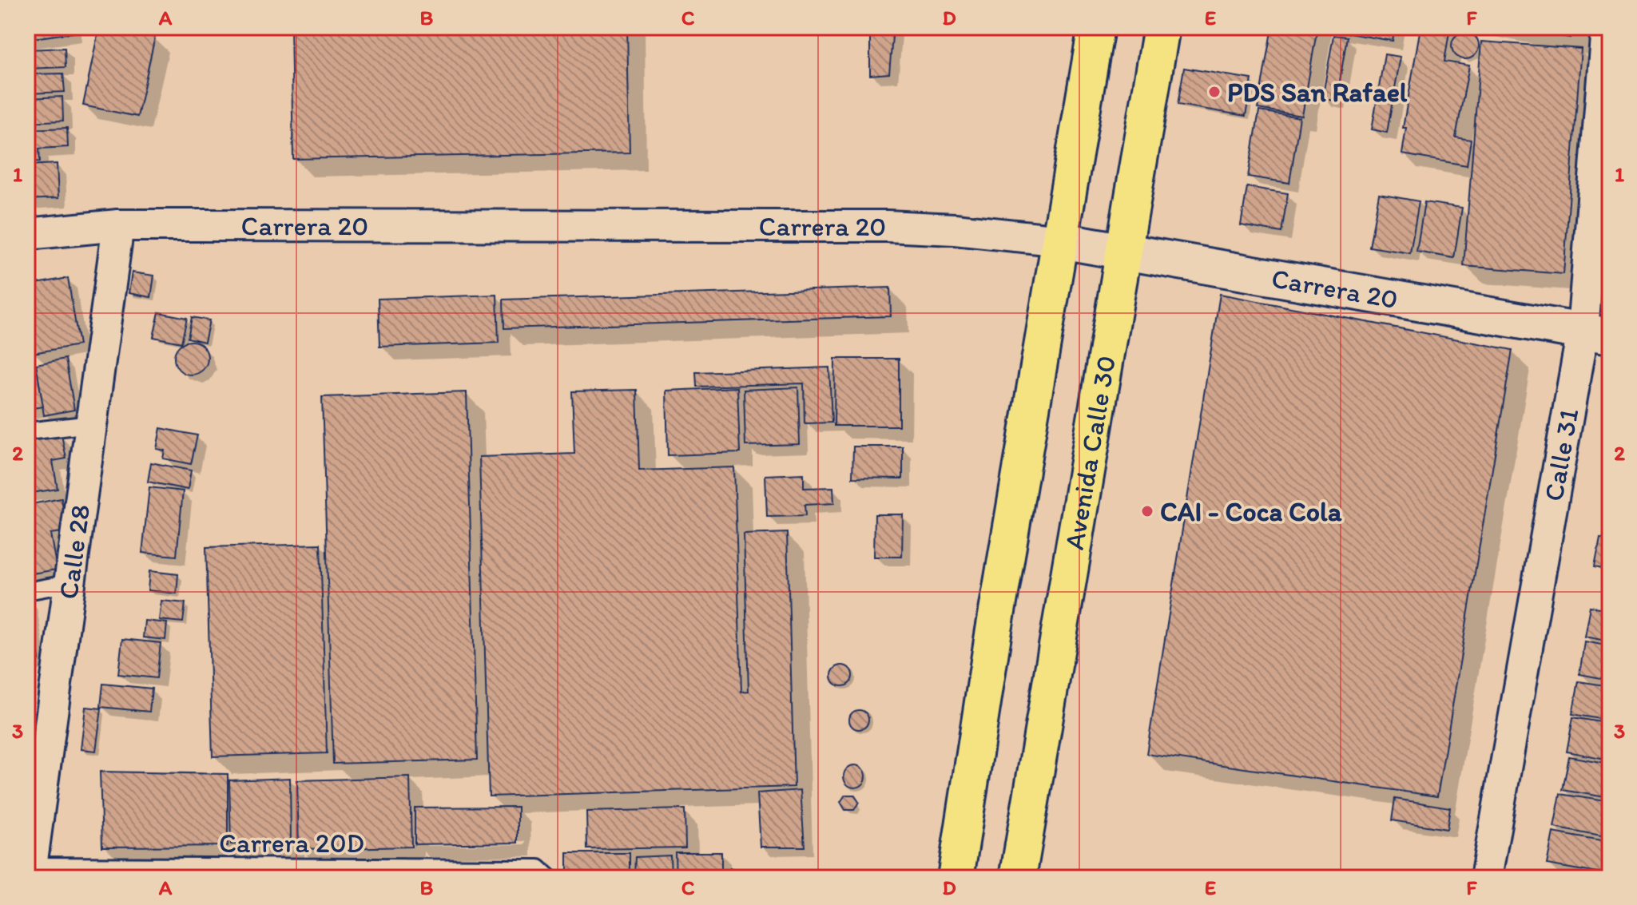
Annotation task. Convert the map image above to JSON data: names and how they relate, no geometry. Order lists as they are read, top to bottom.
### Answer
{
  "streets": {
    "highway": ["Avenida Calle 30"],
    "street": ["Carrera 20", "Calle 31", "Calle 28"],
    "lane": ["Carrera 20D"]
  },
  "crossings": [
    ["Carrera 20", "Avenida Calle 30"],
    ["Carrera 20", "Calle 31"],
    ["Carrera 20", "Calle 28"],
    ["Calle 28", "Carrera 20D"]
  ],
  "places": ["PDS San Rafael", "CAI - Coca Cola"],
  "grid": {
    "columns": [
      "A",
      "B",
      "C",
      "D",
      "E",
      "F"
    ],
    "rows": ["1", "2", "3"]
  }
}
